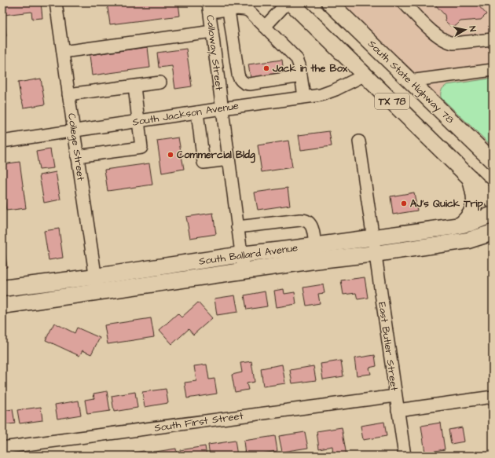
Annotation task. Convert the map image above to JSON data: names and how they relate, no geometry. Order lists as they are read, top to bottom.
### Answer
{
  "streets": {
    "main road": ["South State Highway 78", "TX 78", "South Ballard Avenue"],
    "street": [
      "Calloway Street",
      "South Jackson Avenue",
      "College Street",
      "East Butler Street",
      "South First Street"
    ]
  },
  "crossings": [
    ["Calloway Street", "South Jackson Avenue"],
    ["Calloway Street", "South Ballard Avenue"],
    ["TX 78", "South Jackson Avenue"],
    ["South Jackson Avenue", "College Street"],
    ["College Street", "South Ballard Avenue"],
    ["South Ballard Avenue", "East Butler Street"],
    ["East Butler Street", "South First Street"]
  ],
  "places": ["Jack in the Box", "Commercial Bldg", "AJ's Quick Trip"],
  "north": "right"
}
